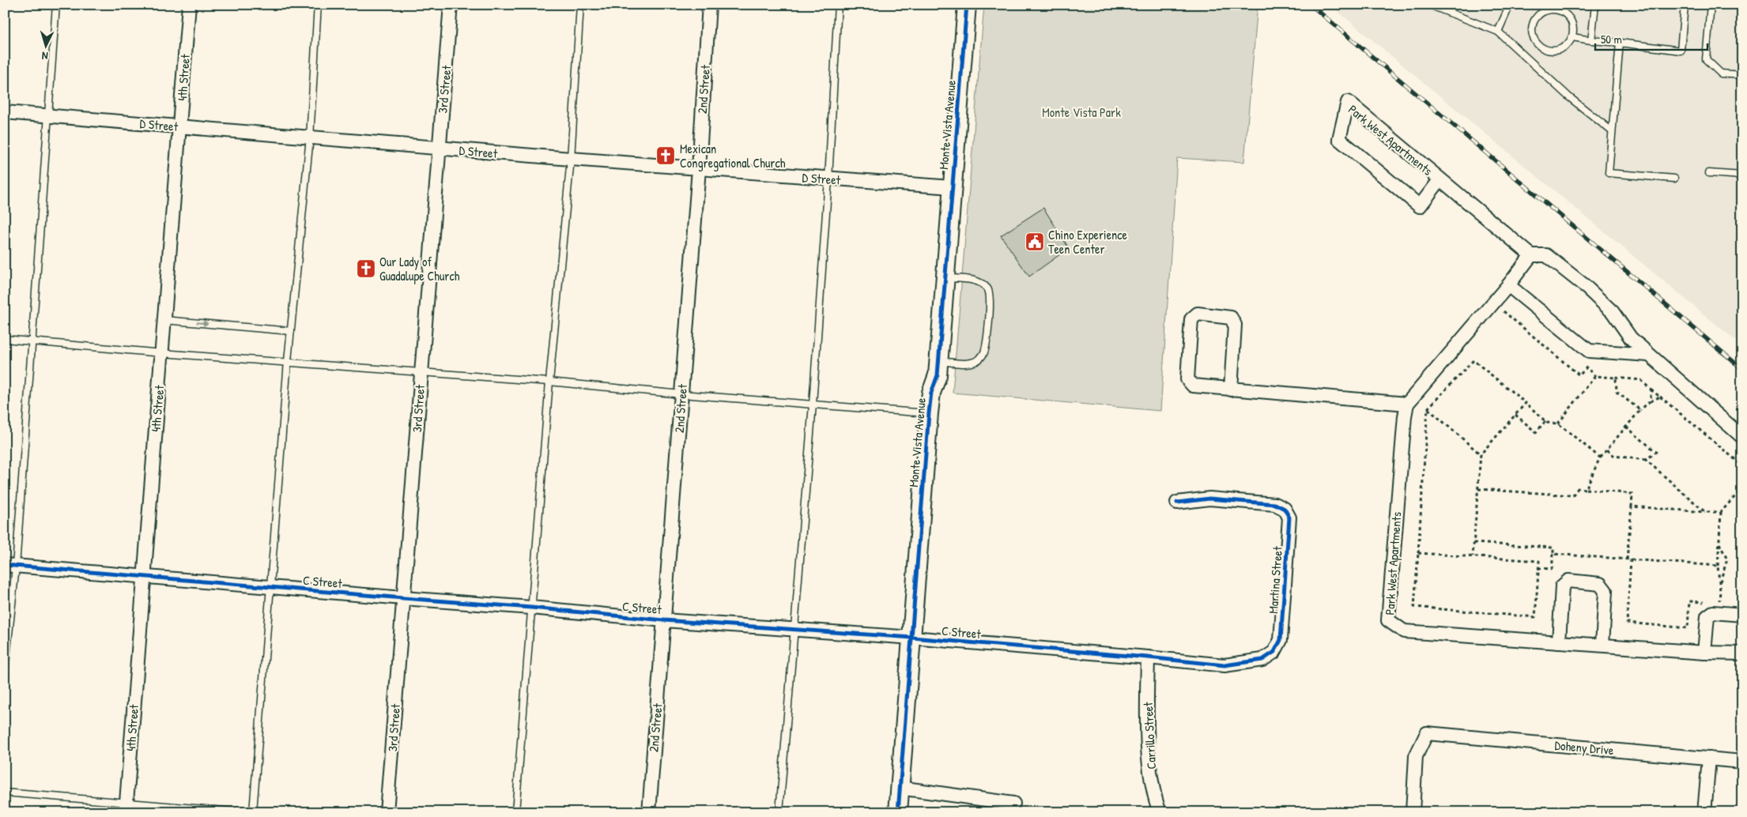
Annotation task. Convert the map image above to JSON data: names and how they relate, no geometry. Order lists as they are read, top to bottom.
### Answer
{
  "streets": {
    "street": [
      "4th Street",
      "3rd Street",
      "2nd Street",
      "D Street",
      "Monte Vista Avenue",
      "Park West Apartments",
      "Martina Street",
      "C Street",
      "Carrillo Street",
      "Doheny Drive"
    ]
  },
  "crossings": [
    ["4th Street", "D Street"],
    ["4th Street", "C Street"],
    ["3rd Street", "D Street"],
    ["3rd Street", "C Street"],
    ["2nd Street", "D Street"],
    ["2nd Street", "C Street"],
    ["D Street", "Monte Vista Avenue"],
    ["Monte Vista Avenue", "C Street"],
    ["Martina Street", "C Street"],
    ["C Street", "Carrillo Street"]
  ],
  "parks": ["Monte Vista Park"],
  "places": {
    "church": ["Mexican Congregational Church", "Our Lady of Guadalupe Church"],
    "public building": ["Chino Experience Teen Center"]
  },
  "scale_bar": "50 m",
  "north": "bottom"
}
